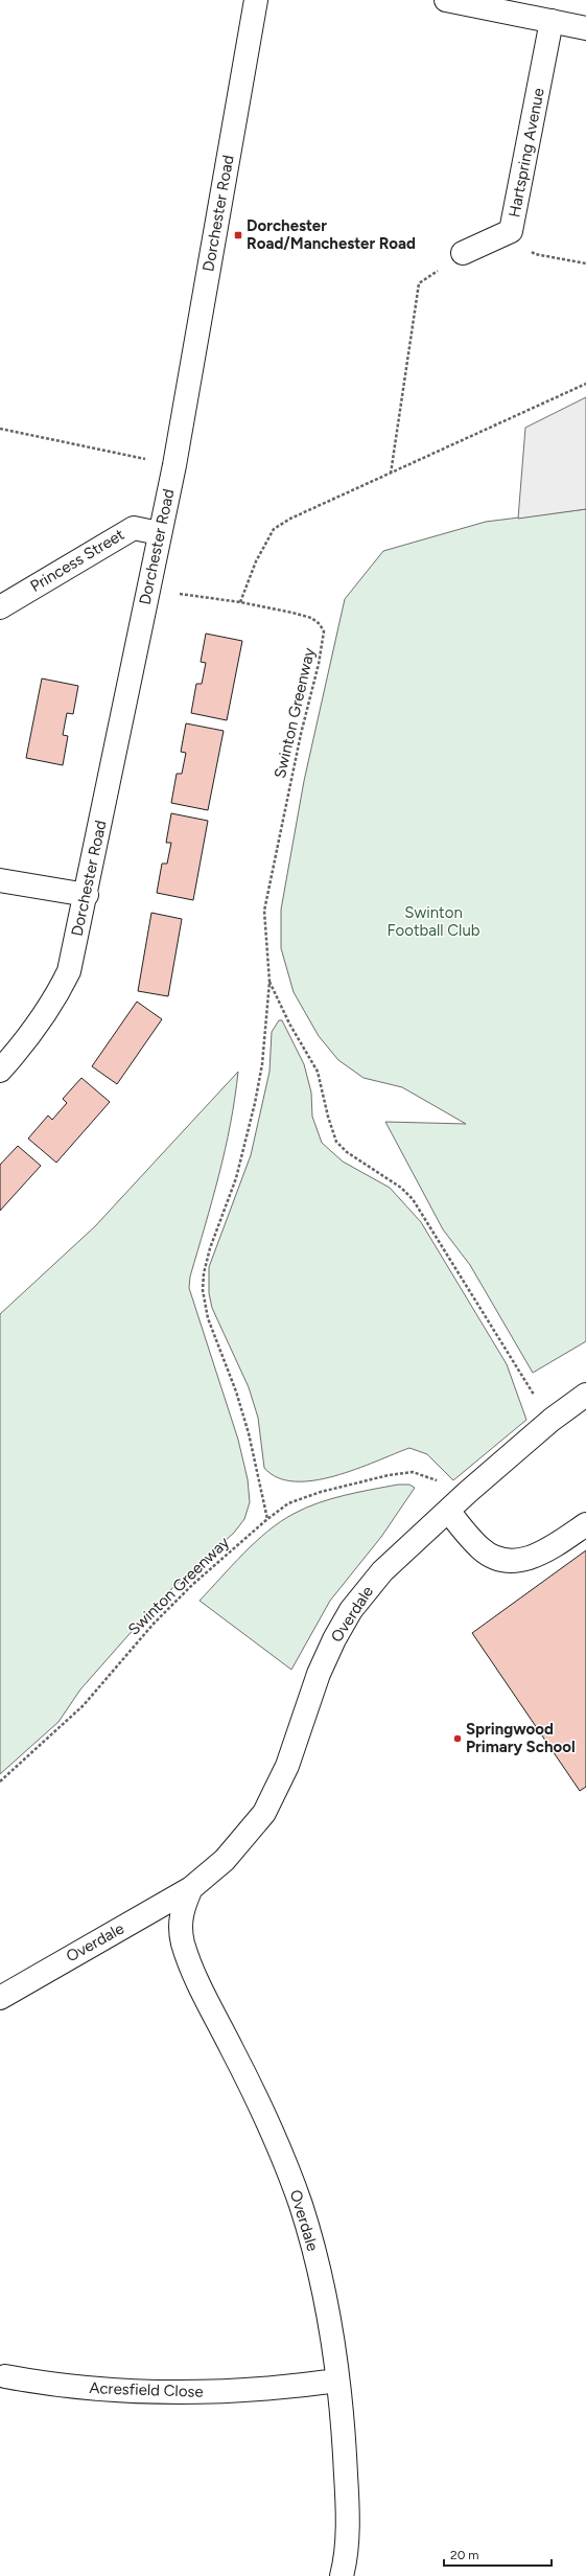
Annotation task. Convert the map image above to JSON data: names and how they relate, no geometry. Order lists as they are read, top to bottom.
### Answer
{
  "streets": {
    "street": [
      "Hartspring Avenue",
      "Dorchester Road",
      "Princess Street",
      "Overdale",
      "Acresfield Close"
    ],
    "path": ["Swinton Greenway"]
  },
  "crossings": [
    ["Dorchester Road", "Princess Street"],
    ["Dorchester Road", "Swinton Greenway"],
    ["Overdale", "Acresfield Close"]
  ],
  "parks": ["Swinton Football Club"],
  "places": {
    "transit": ["Dorchester Road/Manchester Road"],
    "other": ["Springwood Primary School"]
  },
  "scale_bar": "20 m"
}
